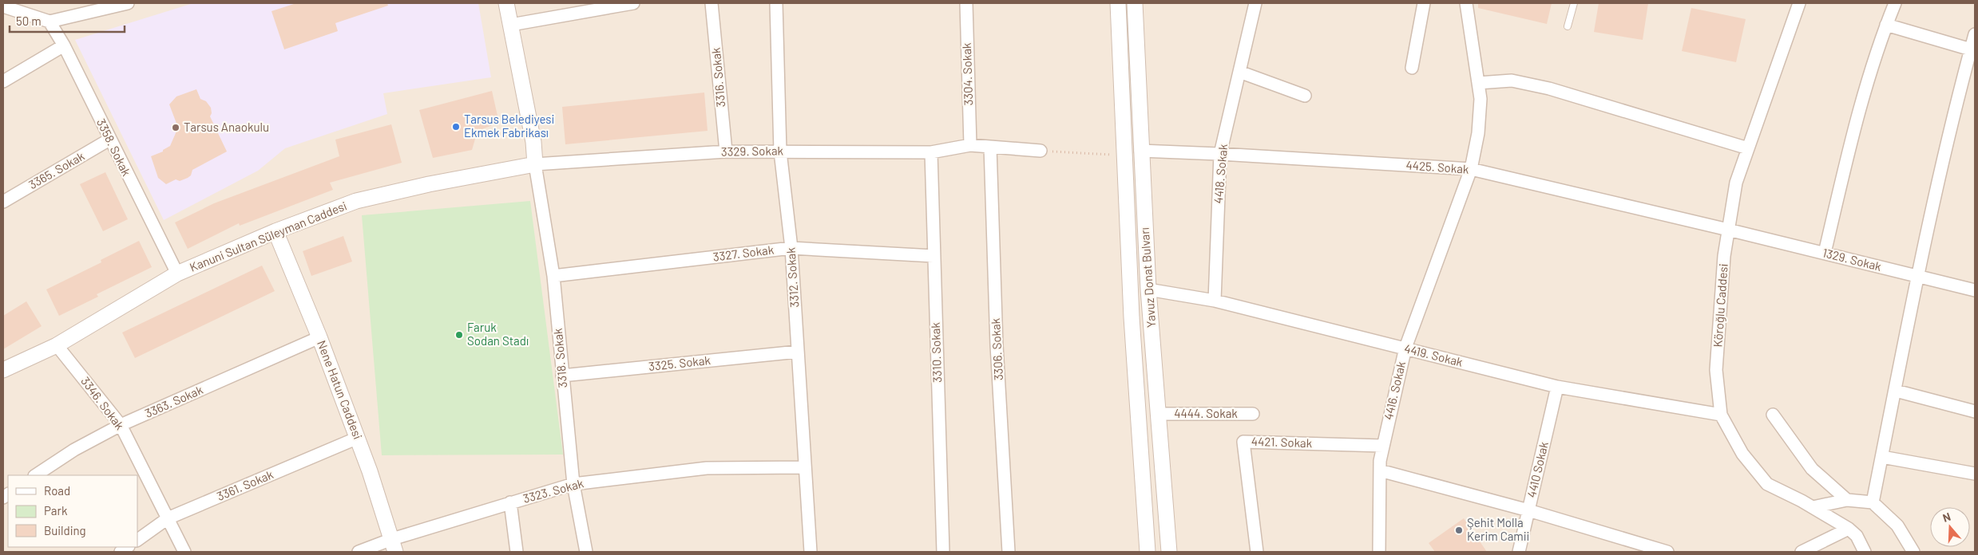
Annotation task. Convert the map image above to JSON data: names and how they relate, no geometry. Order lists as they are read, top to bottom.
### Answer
{
  "streets": {
    "street": [
      "3304. Sokak",
      "3316. Sokak",
      "3358. Sokak",
      "3329. Sokak",
      "4425. Sokak",
      "3365. Sokak",
      "4418. Sokak",
      "Kanuni Sultan Süleyman Caddesi",
      "3327. Sokak",
      "1329. Sokak",
      "3312. Sokak",
      "Yavuz Donat Bulvarı",
      "Köroğlu Caddesi",
      "3306. Sokak",
      "3310. Sokak",
      "4419. Sokak",
      "3318. Sokak",
      "3325. Sokak",
      "Nene Hatun Caddesi",
      "4416. Sokak",
      "3363. Sokak",
      "3346. Sokak",
      "4444. Sokak",
      "4421. Sokak",
      "4410 Sokak",
      "3361. Sokak",
      "3323. Sokak"
    ]
  },
  "crossings": [
    ["3304. Sokak", "3329. Sokak"],
    ["3316. Sokak", "3329. Sokak"],
    ["3358. Sokak", "3365. Sokak"],
    ["3358. Sokak", "Kanuni Sultan Süleyman Caddesi"],
    ["3329. Sokak", "Kanuni Sultan Süleyman Caddesi"],
    ["3329. Sokak", "3312. Sokak"],
    ["3329. Sokak", "3306. Sokak"],
    ["3329. Sokak", "3310. Sokak"],
    ["3329. Sokak", "3318. Sokak"],
    ["4425. Sokak", "4418. Sokak"],
    ["4425. Sokak", "1329. Sokak"],
    ["4425. Sokak", "Yavuz Donat Bulvarı"],
    ["4425. Sokak", "Köroğlu Caddesi"],
    ["4425. Sokak", "4416. Sokak"],
    ["4418. Sokak", "4419. Sokak"],
    ["Kanuni Sultan Süleyman Caddesi", "3318. Sokak"],
    ["Kanuni Sultan Süleyman Caddesi", "Nene Hatun Caddesi"],
    ["Kanuni Sultan Süleyman Caddesi", "3346. Sokak"],
    ["3327. Sokak", "3312. Sokak"],
    ["3327. Sokak", "3310. Sokak"],
    ["3327. Sokak", "3318. Sokak"],
    ["1329. Sokak", "Köroğlu Caddesi"],
    ["3312. Sokak", "3325. Sokak"],
    ["3312. Sokak", "3323. Sokak"],
    ["Yavuz Donat Bulvarı", "4419. Sokak"],
    ["Yavuz Donat Bulvarı", "4444. Sokak"],
    ["Köroğlu Caddesi", "4419. Sokak"],
    ["4419. Sokak", "4416. Sokak"],
    ["4419. Sokak", "4410 Sokak"],
    ["3318. Sokak", "3325. Sokak"],
    ["3318. Sokak", "3323. Sokak"],
    ["Nene Hatun Caddesi", "3363. Sokak"],
    ["Nene Hatun Caddesi", "3361. Sokak"],
    ["Nene Hatun Caddesi", "3323. Sokak"],
    ["4416. Sokak", "4421. Sokak"],
    ["3363. Sokak", "3346. Sokak"],
    ["3346. Sokak", "3361. Sokak"]
  ],
  "places": [
    "Tarsus Belediyesi Ekmek Fabrikası",
    "Tarsus Anaokulu",
    "Faruk Sodan Stadı",
    "Şehit Molla Kerim Camii"
  ],
  "legend": ["Road", "Park", "Building"],
  "scale_bar": "50 m",
  "north": "top"
}
